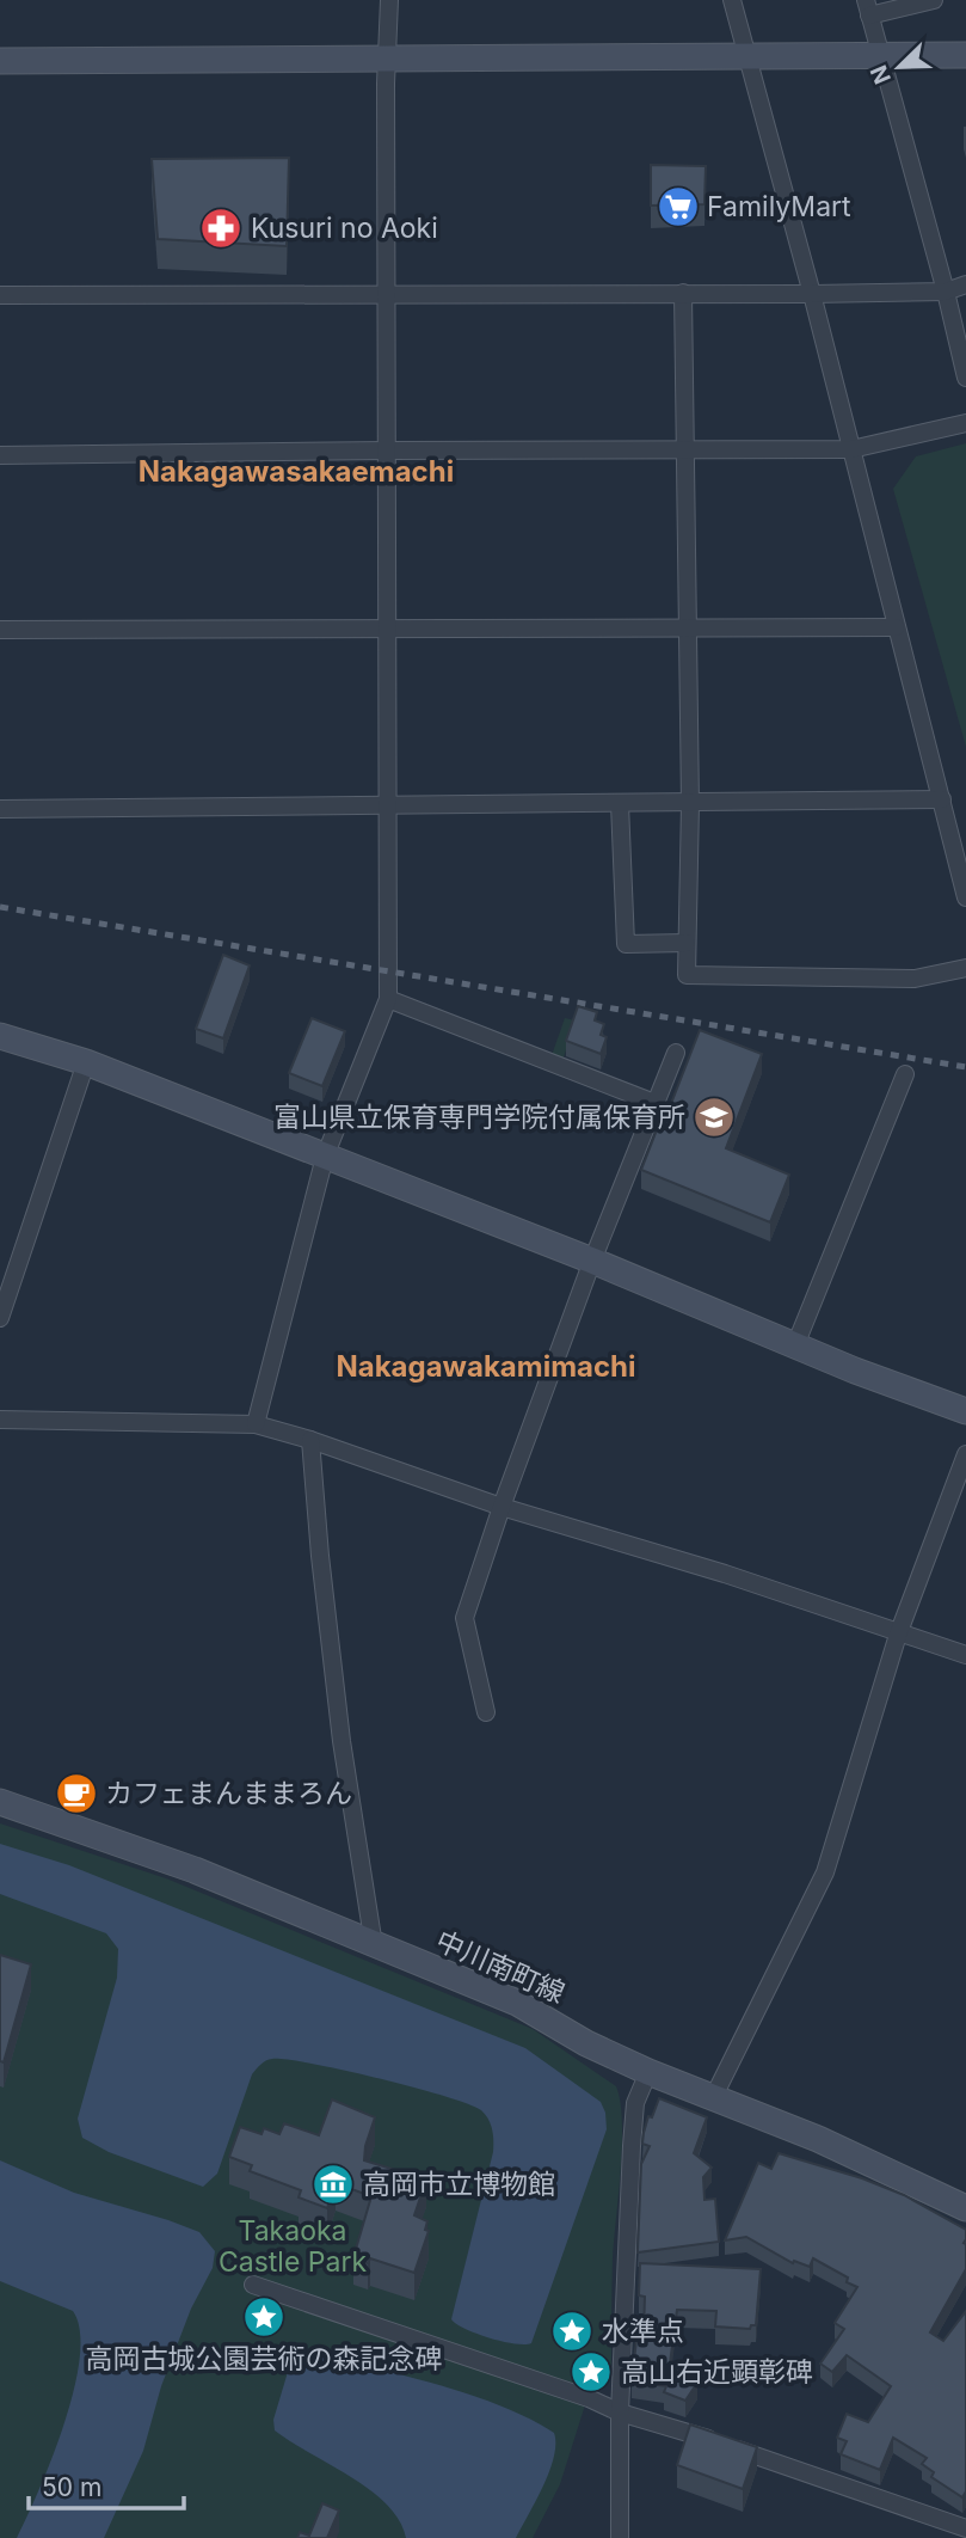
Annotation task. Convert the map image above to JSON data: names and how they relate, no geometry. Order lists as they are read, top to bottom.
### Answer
{
  "streets": {
    "street": ["中川南町線"]
  },
  "districts": ["Nakagawasakaemachi", "Nakagawakamimachi"],
  "parks": ["Takaoka Castle Park"],
  "places": {
    "supermarket": ["FamilyMart"],
    "pharmacy": ["Kusuri no Aoki"],
    "school or university": ["富山県立保育専門学院付属保育所"],
    "cafe": ["カフェまんままろん"],
    "museum": ["高岡市立博物館"],
    "place": ["高岡古城公園芸術の森記念碑", "水準点", "高山右近顕彰碑"]
  },
  "scale_bar": "50 m",
  "north": "bottom left"
}
